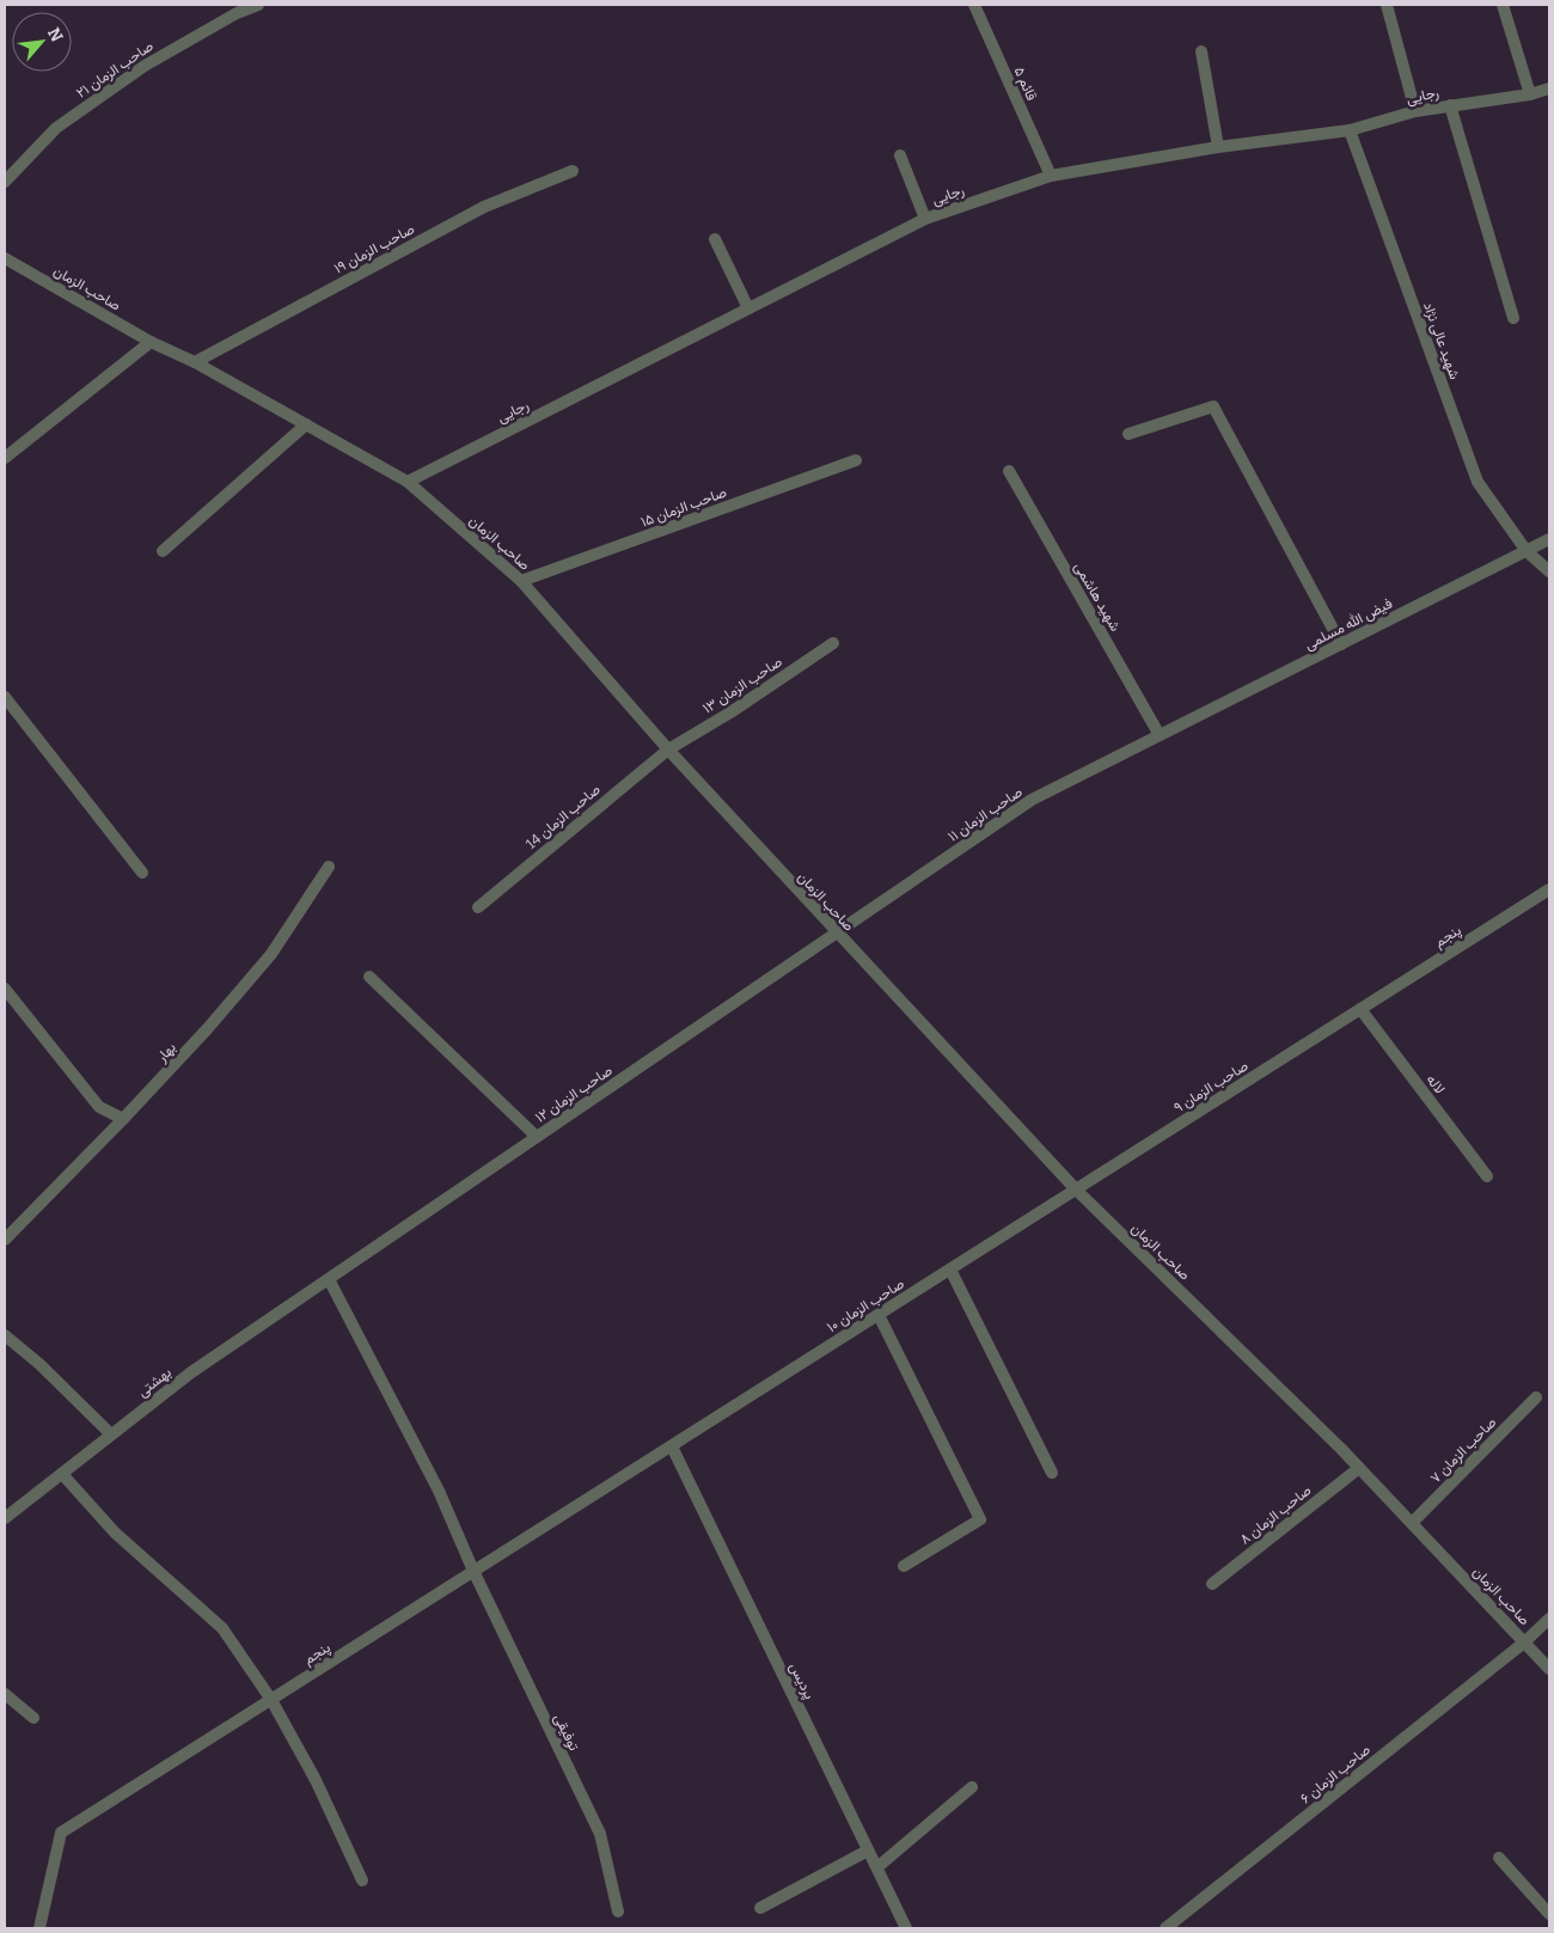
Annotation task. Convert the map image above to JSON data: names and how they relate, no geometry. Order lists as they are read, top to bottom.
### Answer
{
  "streets": {
    "street": [
      "صاحب الزمان ۲۱",
      "قائم ۵",
      "رجایی",
      "صاحب الزمان ۱۹",
      "صاحب الزمان",
      "شهید عالی نژاد",
      "صاحب الزمان ۱۵",
      "شهید هاشمی",
      "فیض الله مسلمی",
      "صاحب الزمان ۱۳",
      "صاحب الزمان ۱۱",
      "صاحب الزمان 14",
      "پنجم",
      "بهار",
      "لاله",
      "صاحب الزمان ۹",
      "صاحب الزمان ۱۲",
      "صاحب الزمان ۱۰",
      "بهشتی",
      "صاحب الزمان ۷",
      "صاحب الزمان ۸",
      "پردیس",
      "توفیقی",
      "صاحب الزمان ۶"
    ]
  },
  "crossings": [
    ["قائم ۵", "رجایی"],
    ["رجایی", "صاحب الزمان"],
    ["رجایی", "شهید عالی نژاد"],
    ["صاحب الزمان ۱۹", "صاحب الزمان"],
    ["صاحب الزمان", "صاحب الزمان ۱۵"],
    ["صاحب الزمان", "صاحب الزمان ۱۳"],
    ["صاحب الزمان", "صاحب الزمان ۱۱"],
    ["صاحب الزمان", "صاحب الزمان 14"],
    ["صاحب الزمان", "صاحب الزمان ۹"],
    ["صاحب الزمان", "صاحب الزمان ۱۲"],
    ["صاحب الزمان", "صاحب الزمان ۱۰"],
    ["صاحب الزمان", "صاحب الزمان ۷"],
    ["صاحب الزمان", "صاحب الزمان ۸"],
    ["صاحب الزمان", "صاحب الزمان ۶"],
    ["شهید عالی نژاد", "فیض الله مسلمی"],
    ["شهید هاشمی", "فیض الله مسلمی"],
    ["شهید هاشمی", "صاحب الزمان ۱۱"],
    ["فیض الله مسلمی", "صاحب الزمان ۱۱"],
    ["صاحب الزمان ۱۳", "صاحب الزمان 14"],
    ["صاحب الزمان ۱۱", "صاحب الزمان ۱۲"],
    ["پنجم", "لاله"],
    ["پنجم", "صاحب الزمان ۹"],
    ["پنجم", "صاحب الزمان ۱۰"],
    ["پنجم", "پردیس"],
    ["پنجم", "توفیقی"],
    ["لاله", "صاحب الزمان ۹"],
    ["صاحب الزمان ۹", "صاحب الزمان ۱۰"],
    ["صاحب الزمان ۱۲", "بهشتی"],
    ["صاحب الزمان ۱۲", "توفیقی"],
    ["صاحب الزمان ۱۰", "پردیس"],
    ["بهشتی", "توفیقی"]
  ],
  "north": "top right"
}
